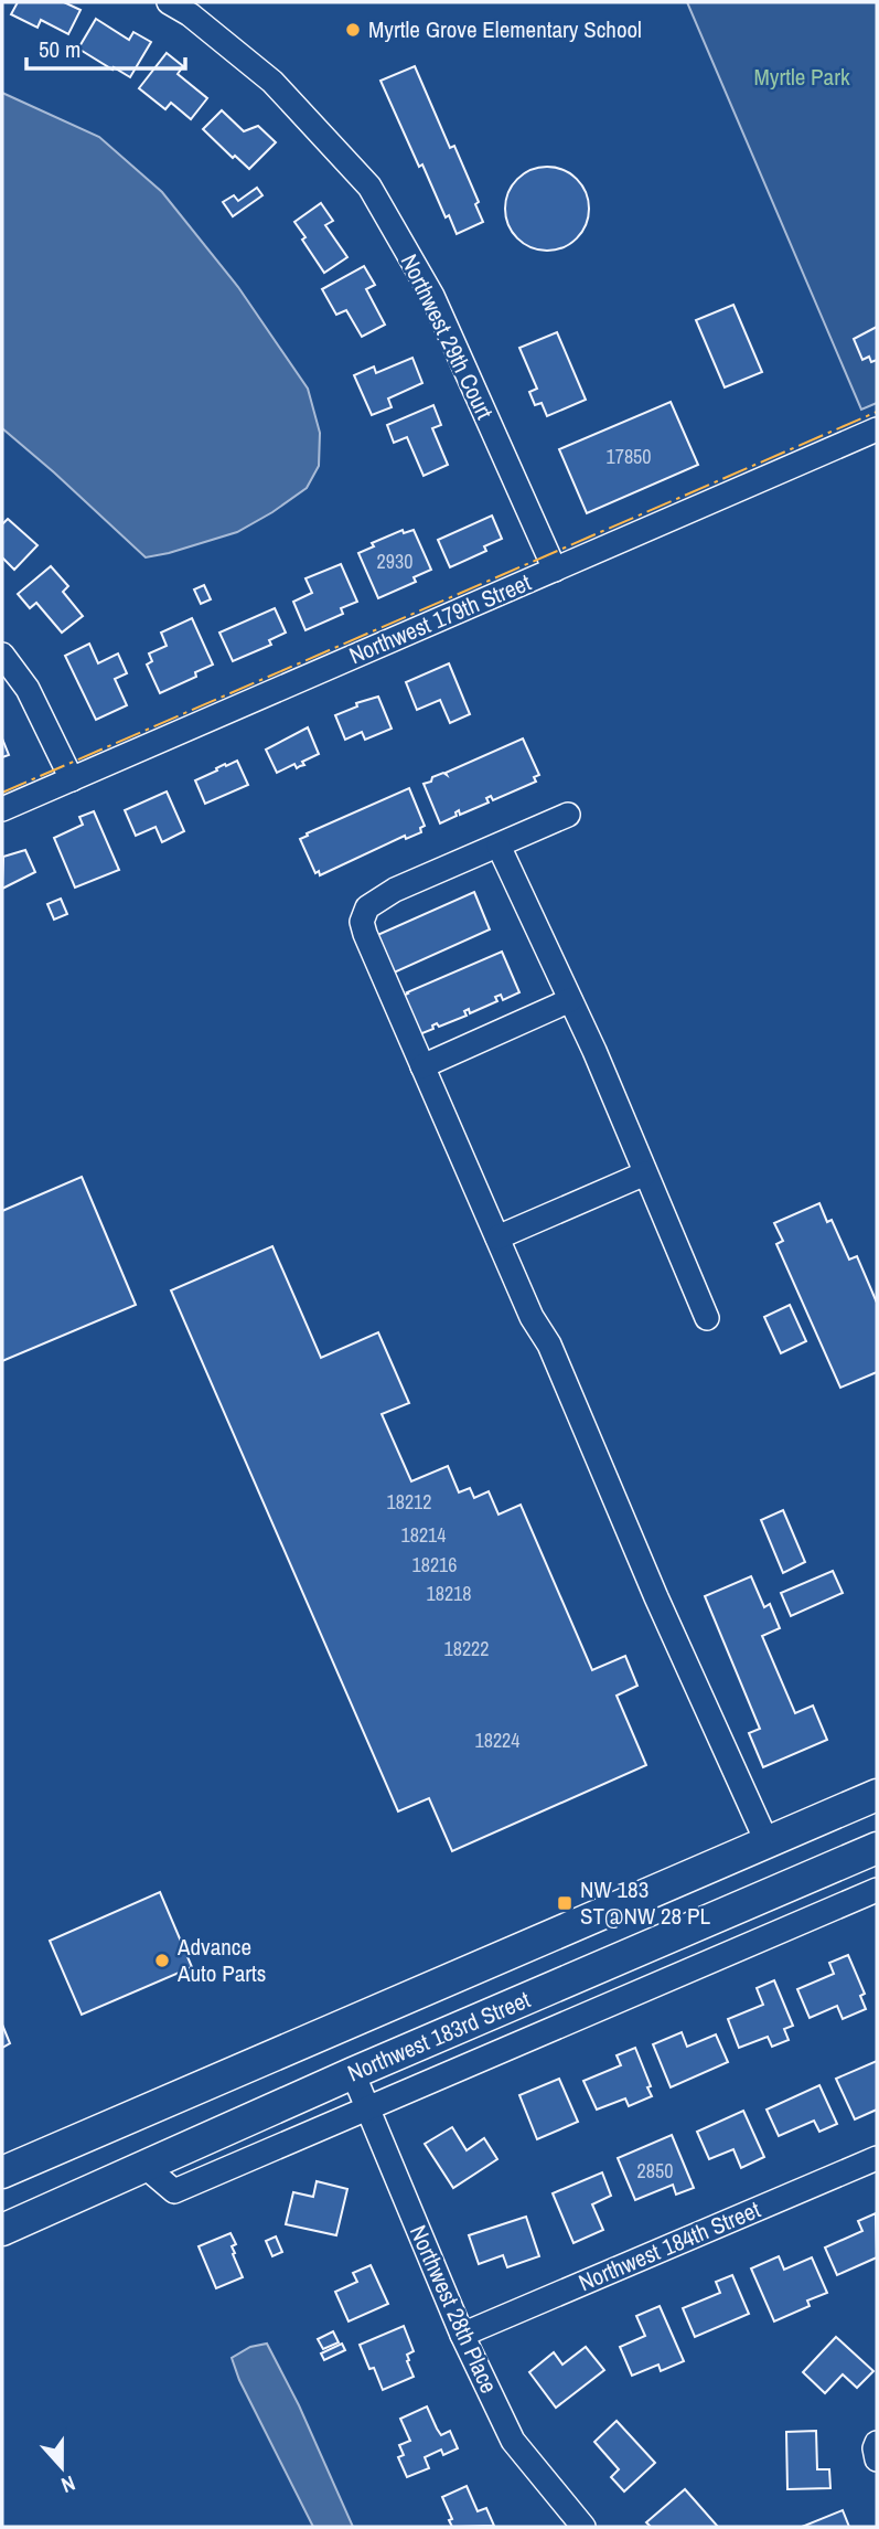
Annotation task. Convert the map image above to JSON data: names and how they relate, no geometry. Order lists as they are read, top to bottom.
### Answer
{
  "streets": {
    "main road": ["Northwest 183rd Street"],
    "street": [
      "Northwest 29th Court",
      "Northwest 179th Street",
      "Northwest 184th Street",
      "Northwest 28th Place"
    ]
  },
  "crossings": [
    ["Northwest 29th Court", "Northwest 179th Street"],
    ["Northwest 183rd Street", "Northwest 28th Place"],
    ["Northwest 184th Street", "Northwest 28th Place"]
  ],
  "parks": ["Myrtle Park"],
  "places": {
    "other": ["Myrtle Grove Elementary School", "Advance Auto Parts"],
    "transit": ["NW 183 ST@NW 28 PL"]
  },
  "house_numbers": [
    "17850",
    "2930",
    "18212",
    "18214",
    "18216",
    "18218",
    "18222",
    "18224",
    "2850"
  ],
  "scale_bar": "50 m",
  "north": "bottom"
}
